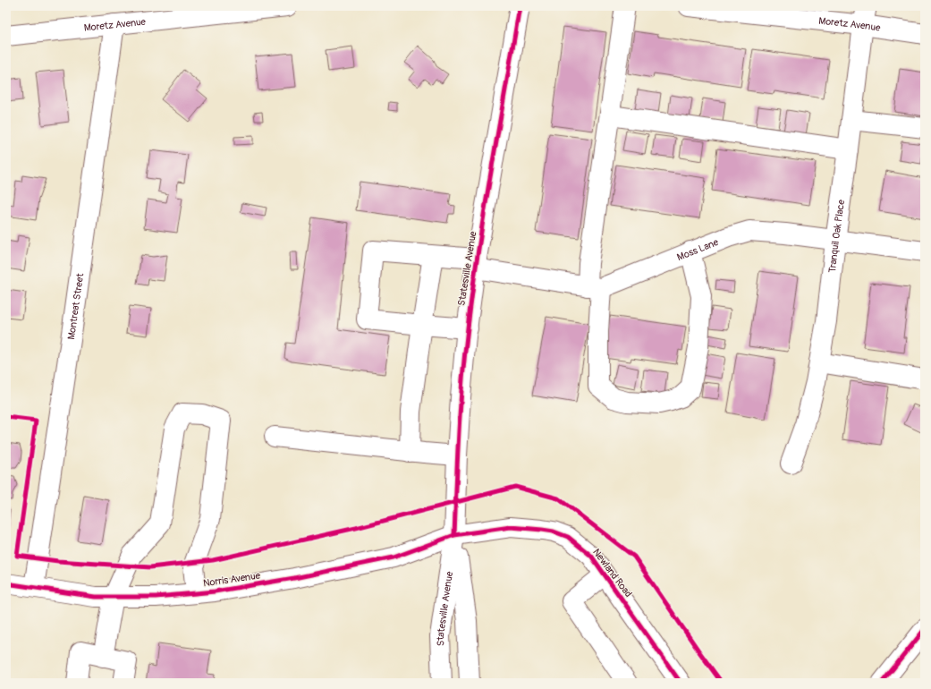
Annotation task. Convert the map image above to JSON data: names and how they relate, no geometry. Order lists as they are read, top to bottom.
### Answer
{
  "streets": {
    "street": [
      "Moretz Avenue",
      "Tranquil Oak Place",
      "Moss Lane",
      "Statesville Avenue",
      "Montreat Street",
      "Newland Road",
      "Norris Avenue"
    ]
  },
  "crossings": [
    ["Moretz Avenue", "Tranquil Oak Place"],
    ["Moretz Avenue", "Montreat Street"],
    ["Tranquil Oak Place", "Moss Lane"],
    ["Statesville Avenue", "Newland Road"],
    ["Statesville Avenue", "Norris Avenue"],
    ["Montreat Street", "Norris Avenue"],
    ["Newland Road", "Norris Avenue"]
  ]
}
